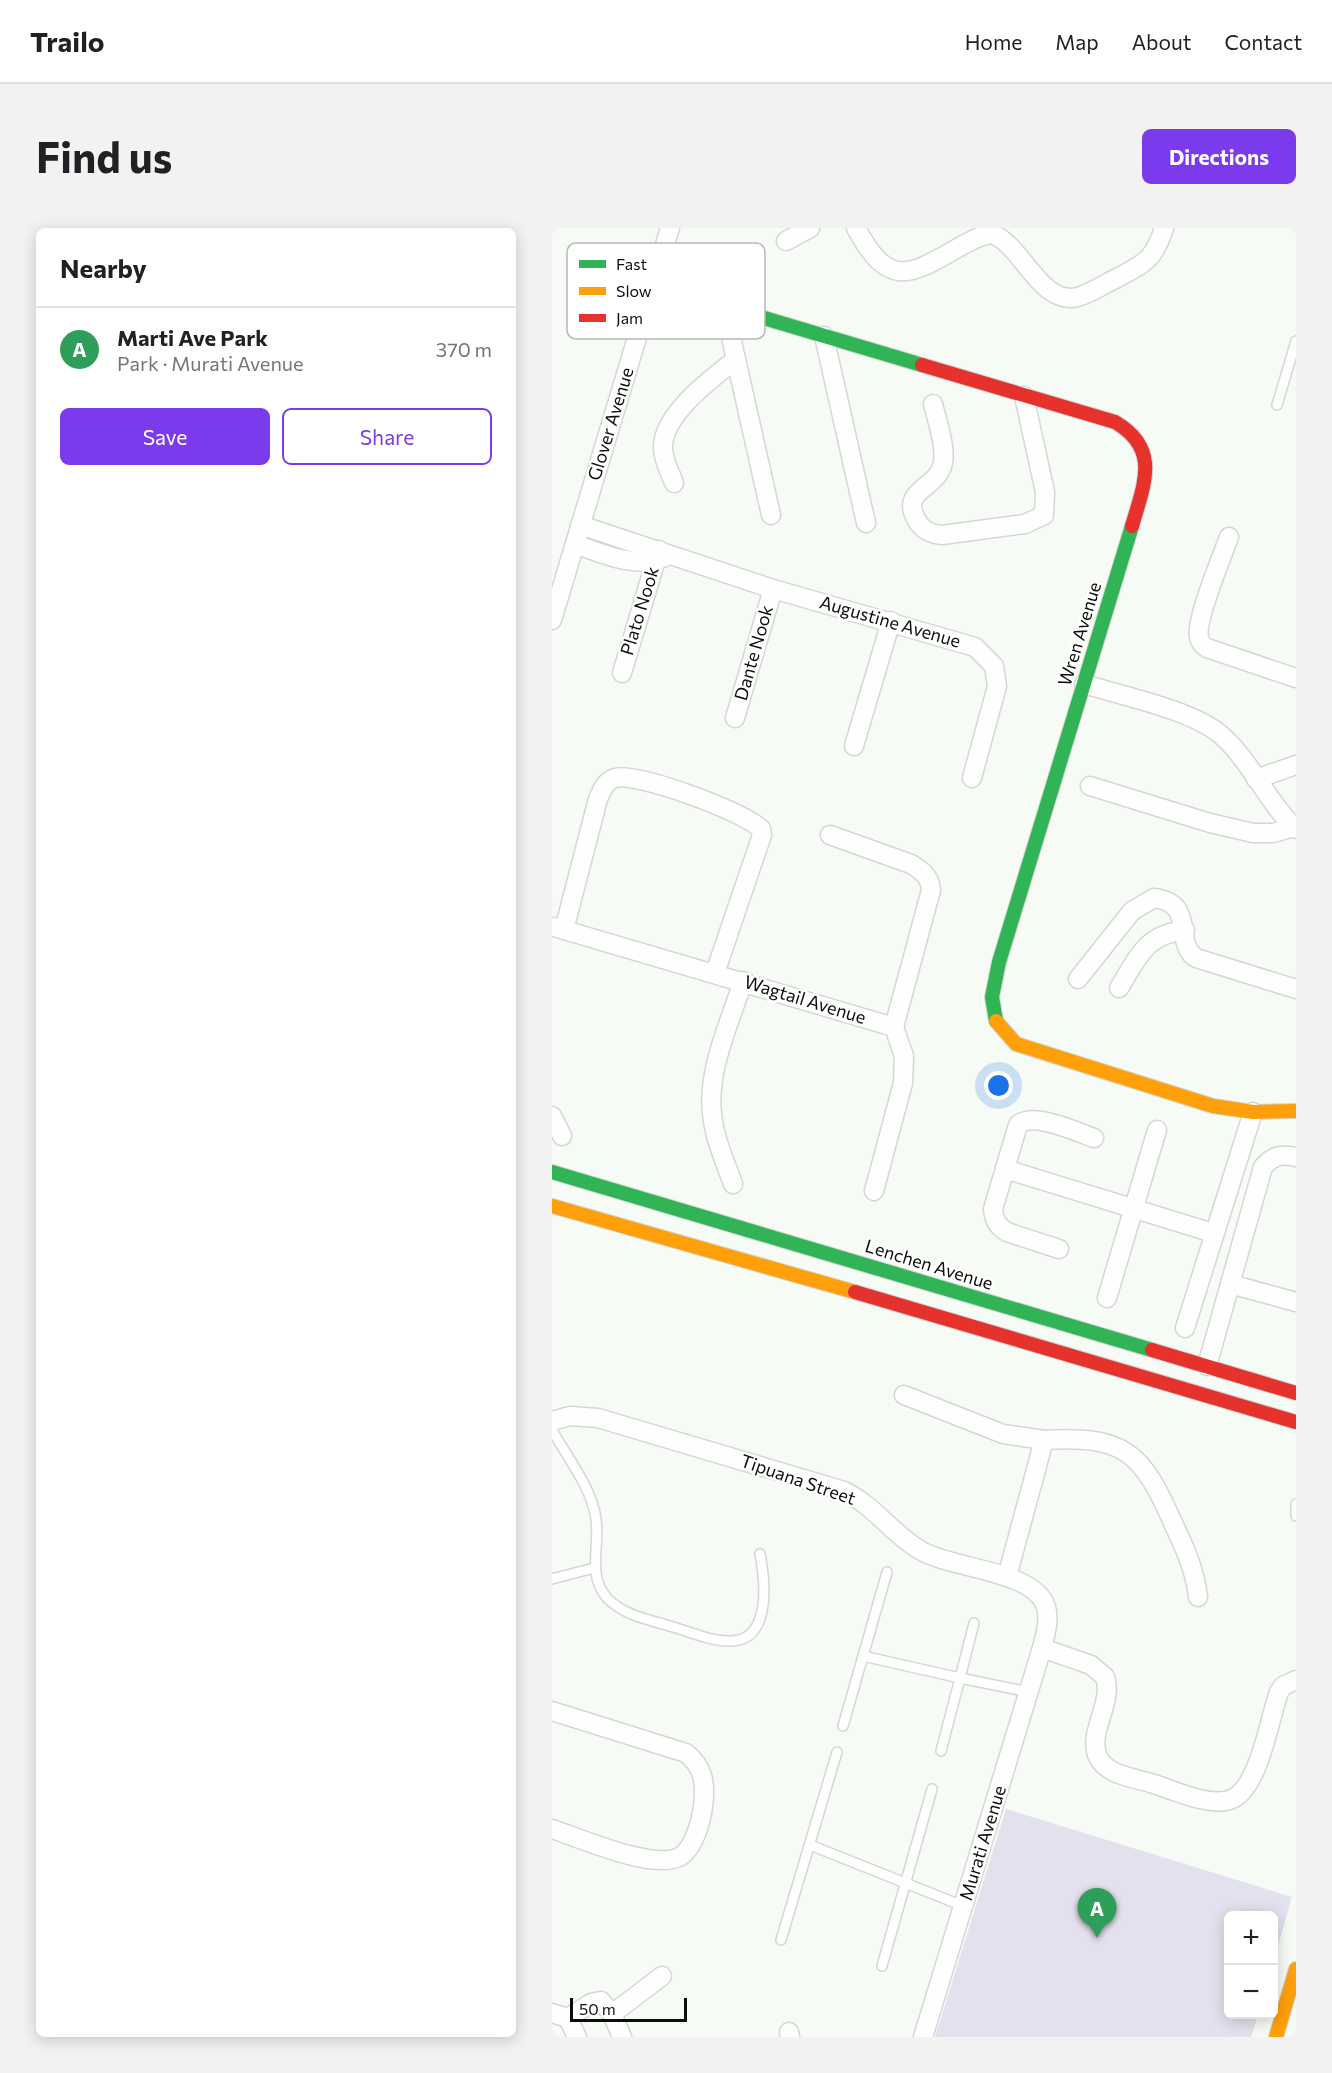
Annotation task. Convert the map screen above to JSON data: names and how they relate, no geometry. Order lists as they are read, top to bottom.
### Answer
{
  "streets": {
    "main road": ["Wren Avenue", "Lenchen Avenue"],
    "street": [
      "Glover Avenue",
      "Plato Nook",
      "Augustine Avenue",
      "Dante Nook",
      "Wagtail Avenue",
      "Tipuana Street",
      "Murati Avenue"
    ]
  },
  "crossings": [
    ["Glover Avenue", "Augustine Avenue"],
    ["Plato Nook", "Augustine Avenue"],
    ["Augustine Avenue", "Dante Nook"],
    ["Tipuana Street", "Murati Avenue"]
  ],
  "legend": ["Fast", "Slow", "Jam"],
  "scale_bar": "50 m",
  "page": {
    "header": "Trailo",
    "nav": [
      "Home",
      "Map",
      "About",
      "Contact"
    ],
    "buttons": [
      "Directions",
      ["Save", "Share"]
    ],
    "title": "Find us",
    "heading": "Nearby",
    "list": [
      {
        "mark": "A",
        "name": "Marti Ave Park",
        "note": "Park · Murati Avenue",
        "value": "370 m"
      }
    ],
    "pins": "A",
    "map_buttons": ["+", "−"],
    "scale": "50 m"
  }
}
